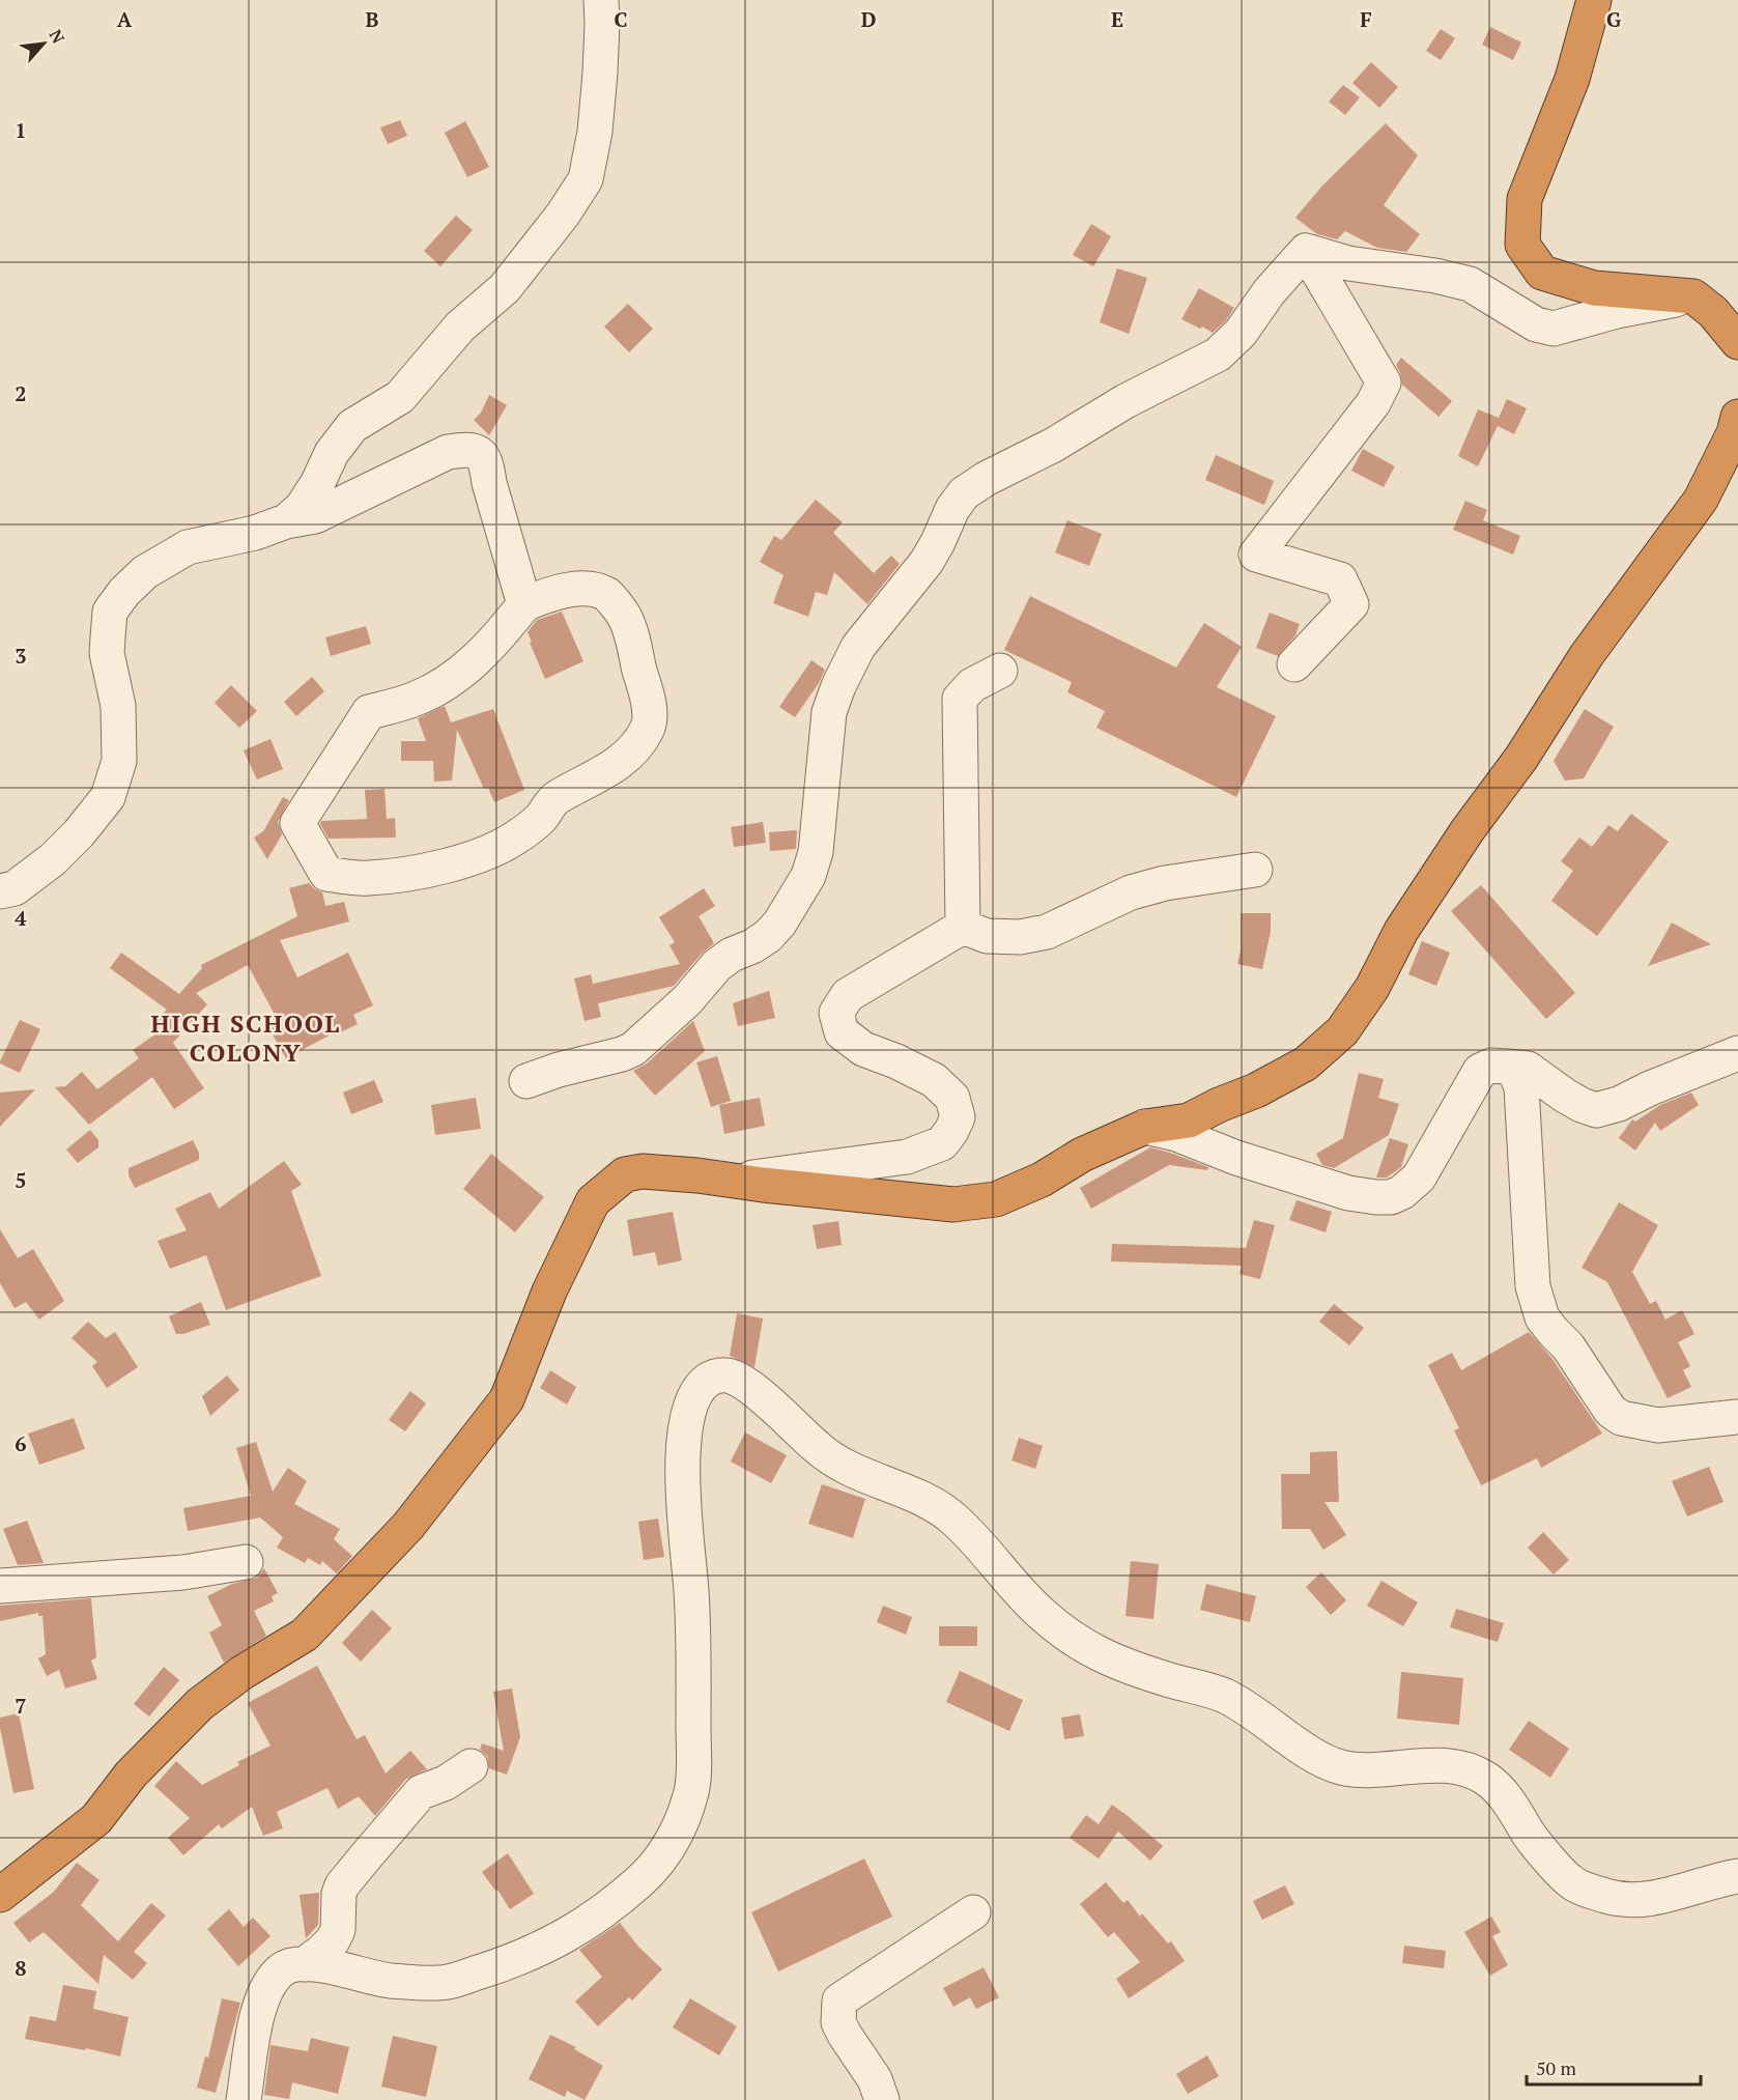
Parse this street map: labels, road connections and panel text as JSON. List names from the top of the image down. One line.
{"districts":["HIGH SCHOOL COLONY"],"scale_bar":"50 m","north":"top right","grid":{"columns":["A","B","C","D","E","F","G"],"rows":["1","2","3","4","5","6","7","8"]}}
